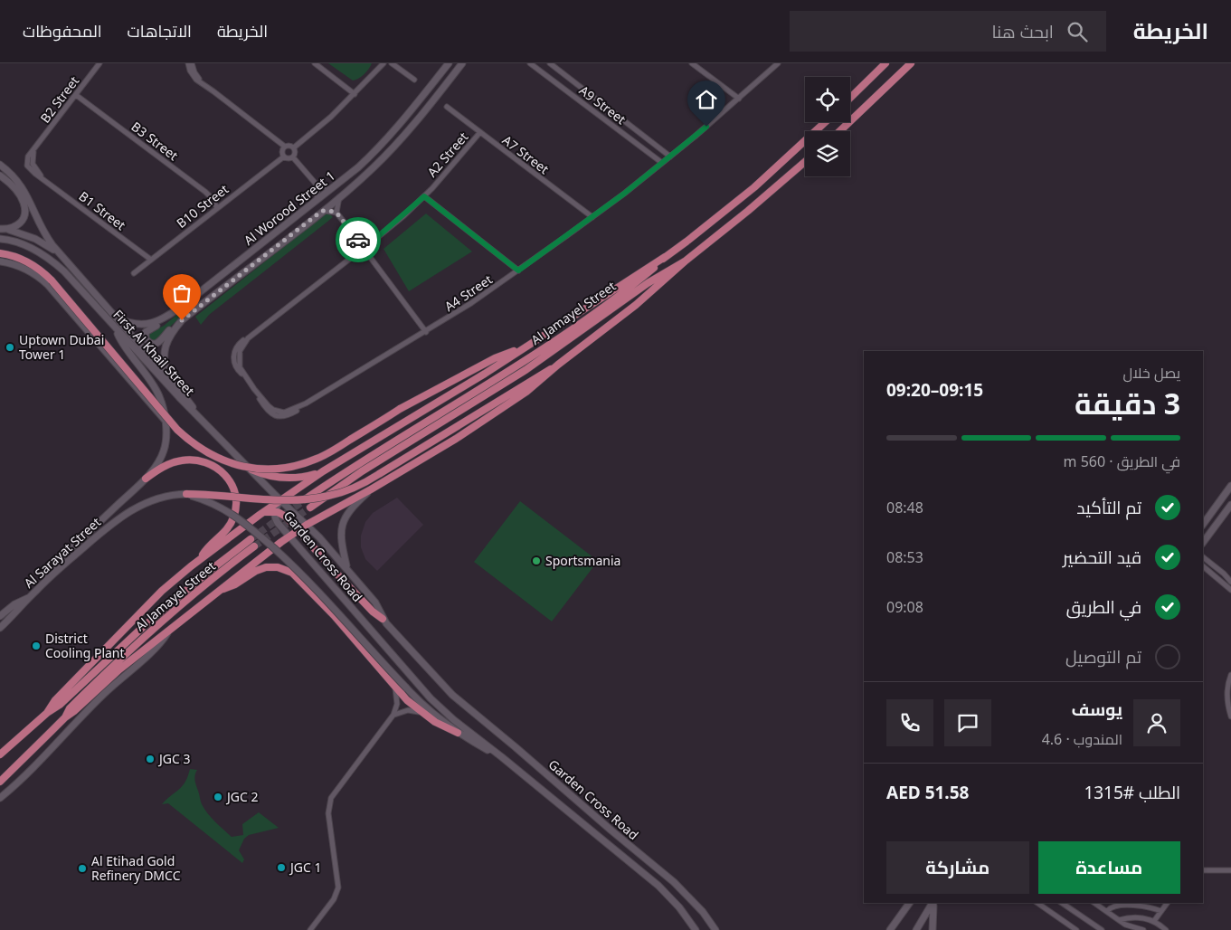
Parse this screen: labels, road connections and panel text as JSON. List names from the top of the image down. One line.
{"streets":{"main road":["Al Worood Street 1","Al Jamayel Street","First Al Khail Street","Al Sarayat Street","Garden Cross Road"],"street":["B2 Street","A9 Street","B3 Street","A2 Street","A7 Street","B10 Street","B1 Street","A4 Street"]},"crossings":[["B2 Street","B3 Street"],["B2 Street","B1 Street"],["A9 Street","A4 Street"],["B3 Street","B10 Street"],["A2 Street","A7 Street"],["A2 Street","A4 Street"],["A7 Street","A4 Street"],["B10 Street","B1 Street"],["First Al Khail Street","Garden Cross Road"]],"places":["Uptown Dubai Tower 1","Sportsmania","District Cooling Plant","JGC 3","JGC 2","JGC 1","Al Etihad Gold Refinery DMCC"],"page":{"header":"الخريطة","search":"ابحث هنا","nav":["الخريطة","الاتجاهات","المحفوظات"],"heading":["3 دقيقة","يصل خلال","09:15–09:20"],"panel":["يوسف","المندوب · 4.6","الطلب #1315","AED 51.58"],"bar":"في الطريق · 560 m","list":[["تم التأكيد","08:48"],["قيد التحضير","08:53"],["في الطريق","09:08"],"تم التوصيل"],"buttons":["مساعدة","مشاركة"]}}
